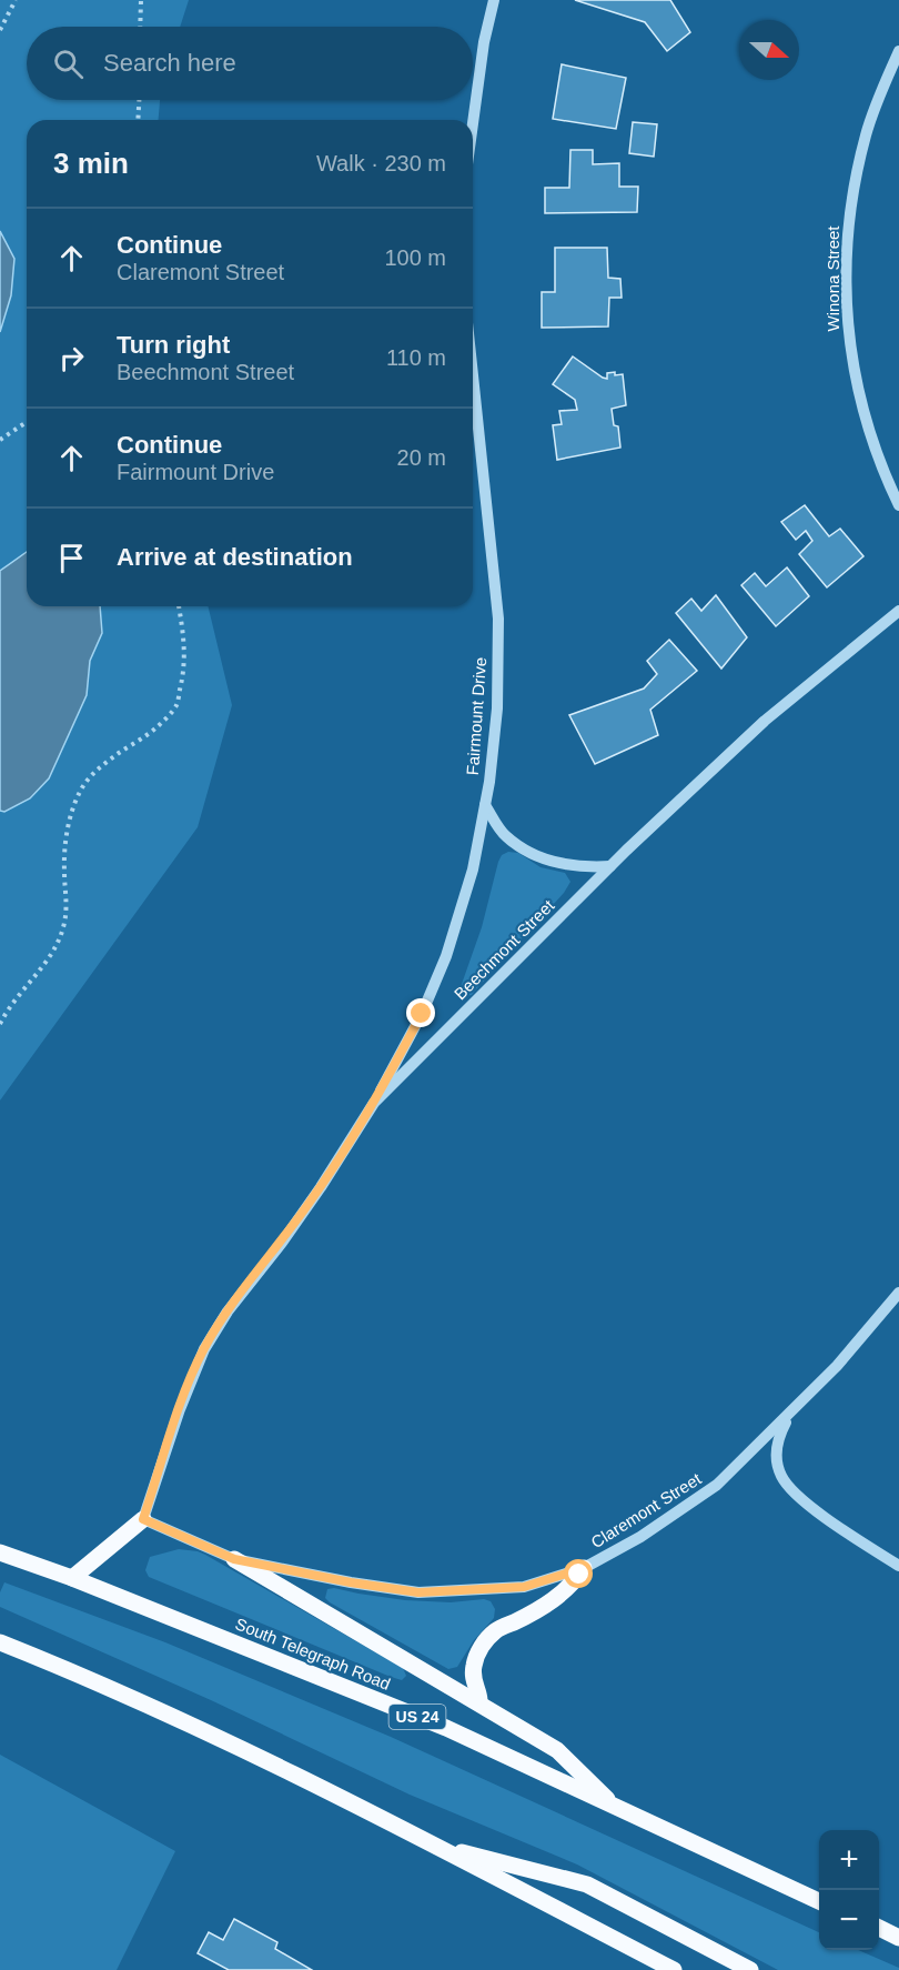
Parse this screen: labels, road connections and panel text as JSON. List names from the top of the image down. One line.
{"streets":{"main road":["South Telegraph Road","US 24"],"street":["Winona Street","Fairmount Drive","Beechmont Street","Claremont Street"]},"crossings":[["Fairmount Drive","Beechmont Street"],["Beechmont Street","Claremont Street"]],"north":"right","page":{"search":"Search here","heading":["3 min","Walk · 230 m"],"list":[["Continue","Claremont Street","100 m"],["Turn right","Beechmont Street","110 m"],["Continue","Fairmount Drive","20 m"],"Arrive at destination"],"map_buttons":["+","−"]}}
